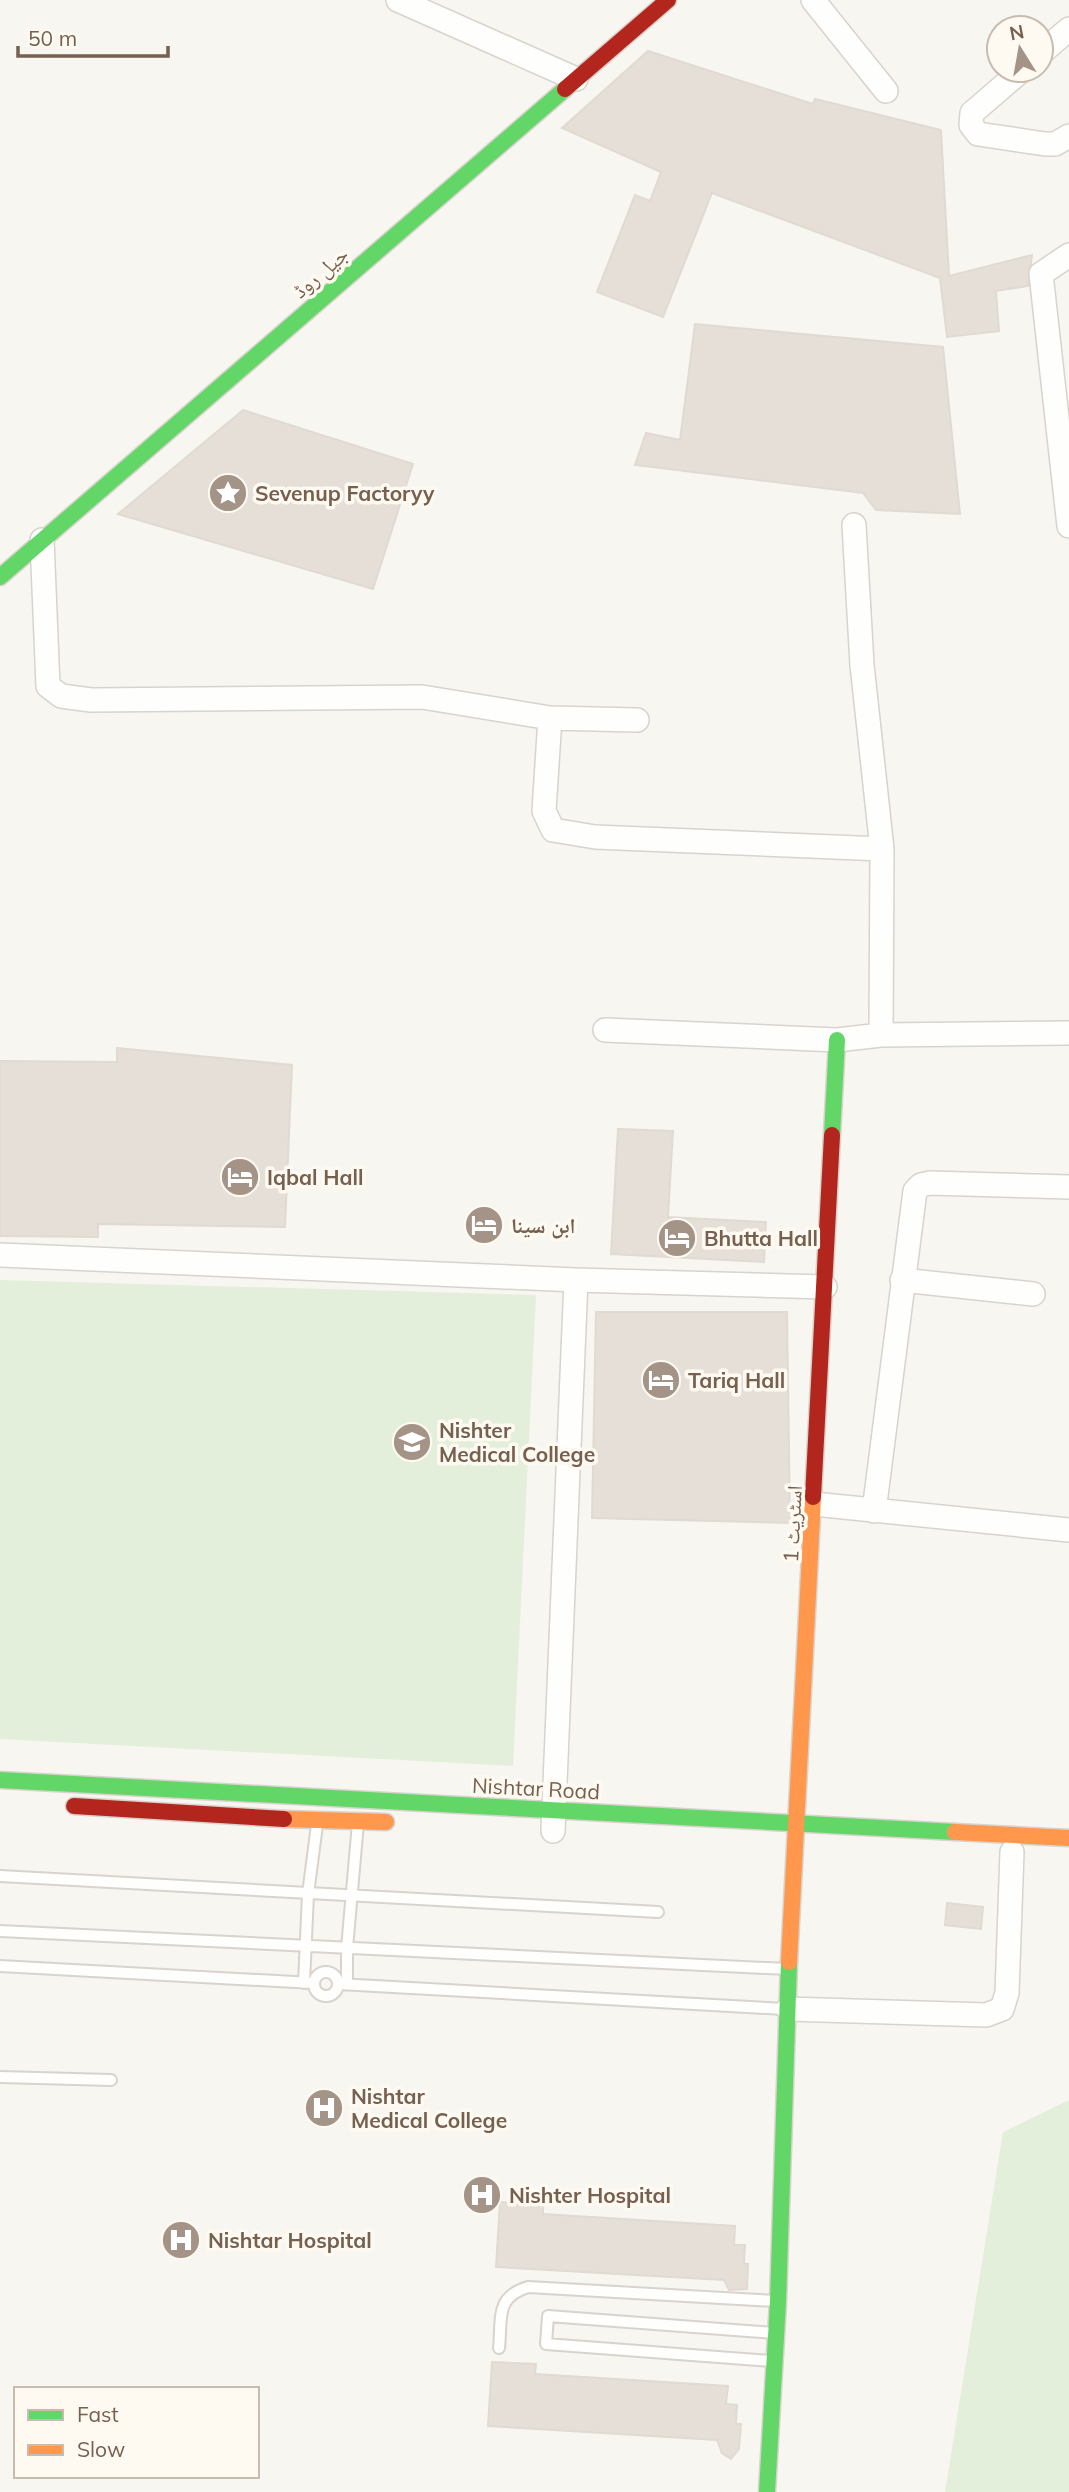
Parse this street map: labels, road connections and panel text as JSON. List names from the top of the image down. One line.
{"streets":{"main road":["جیل روڈ","اسٹریٹ 1","Nishtar Road"]},"crossings":[["اسٹریٹ 1","Nishtar Road"]],"places":{"place":["Sevenup Factoryy"],"hotel":["Iqbal Hall","ابن سینا","Bhutta Hall","Tariq Hall"],"school or university":["Nishter Medical College"],"hospital":["Nishtar Medical College","Nishter Hospital","Nishtar Hospital"]},"legend":["Fast","Slow"],"scale_bar":"50 m","north":"top"}
